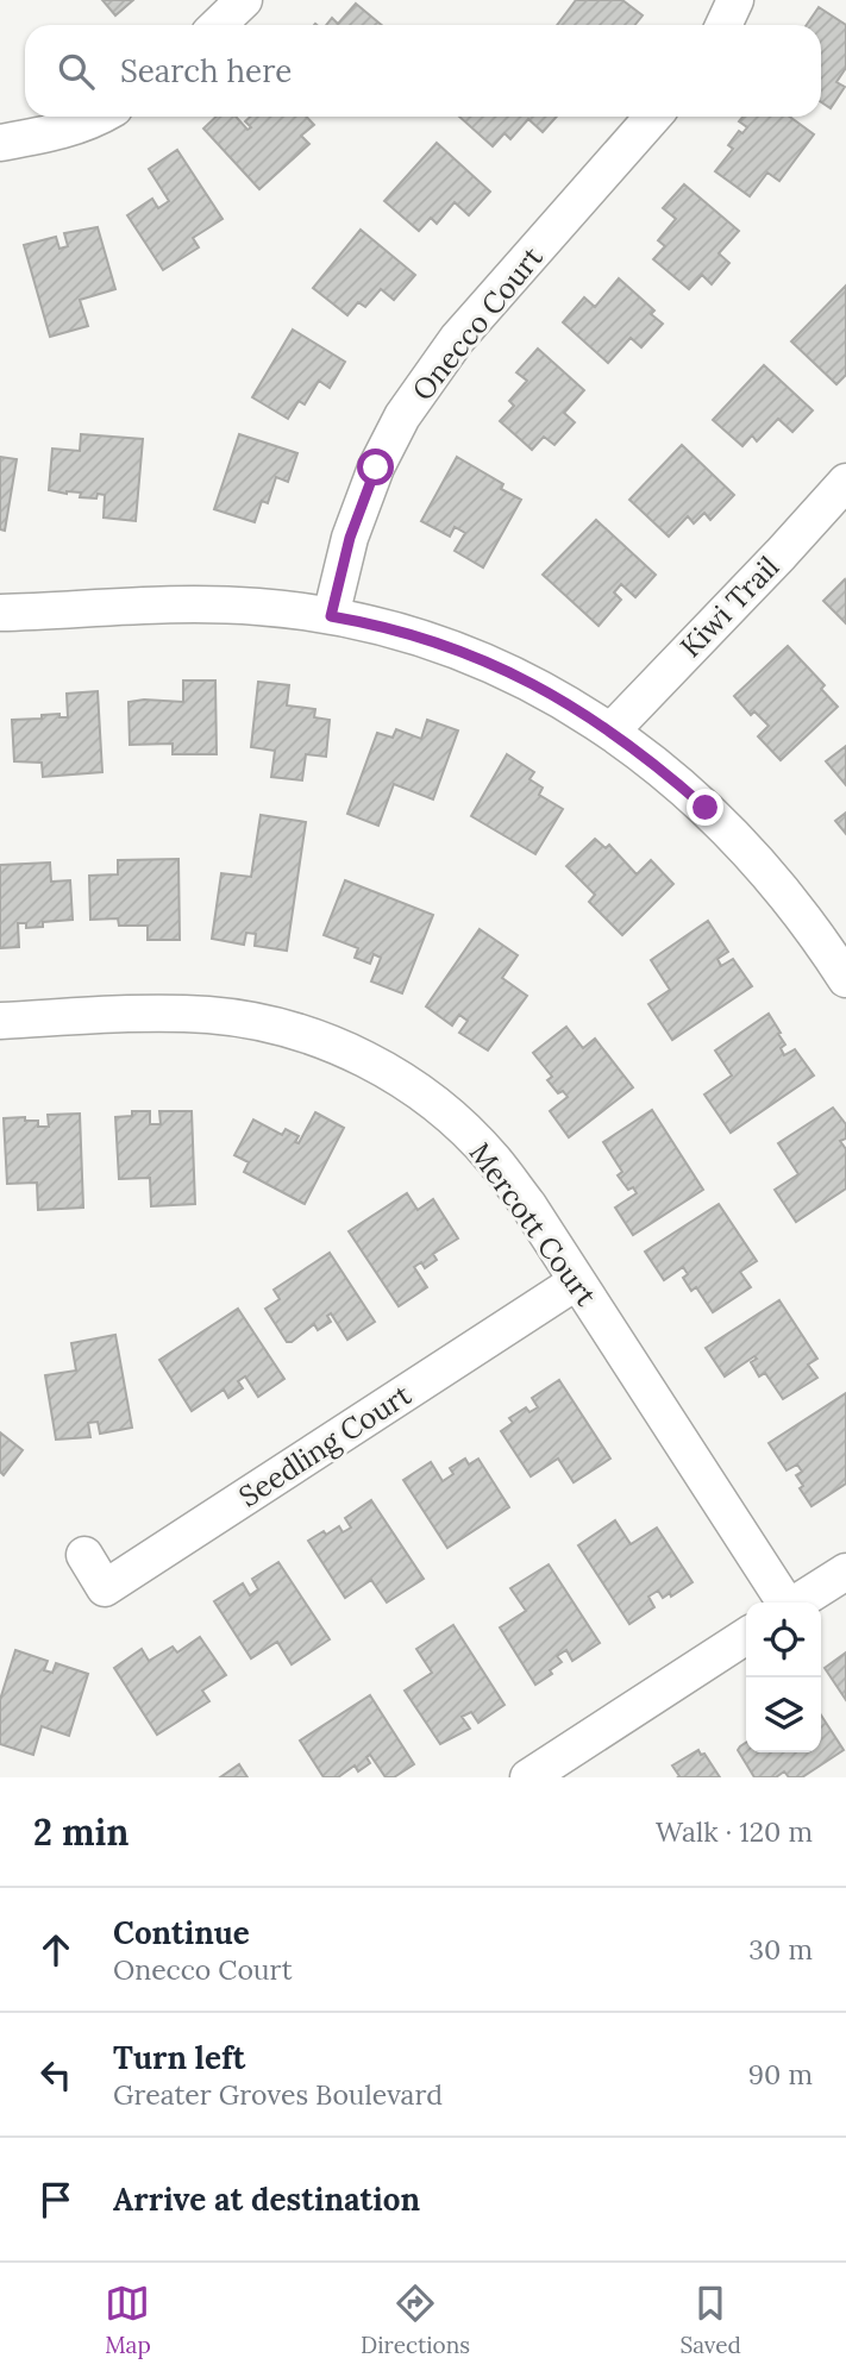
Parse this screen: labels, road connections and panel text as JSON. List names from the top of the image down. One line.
{"streets":{"street":["Onecco Court","Kiwi Trail","Mercott Court","Seedling Court"]},"crossings":[["Mercott Court","Seedling Court"]],"page":{"search":"Search here","heading":["2 min","Walk · 120 m"],"list":[["Continue","Onecco Court","30 m"],["Turn left","Greater Groves Boulevard","90 m"],"Arrive at destination"],"nav":["Map","Directions","Saved"]}}
